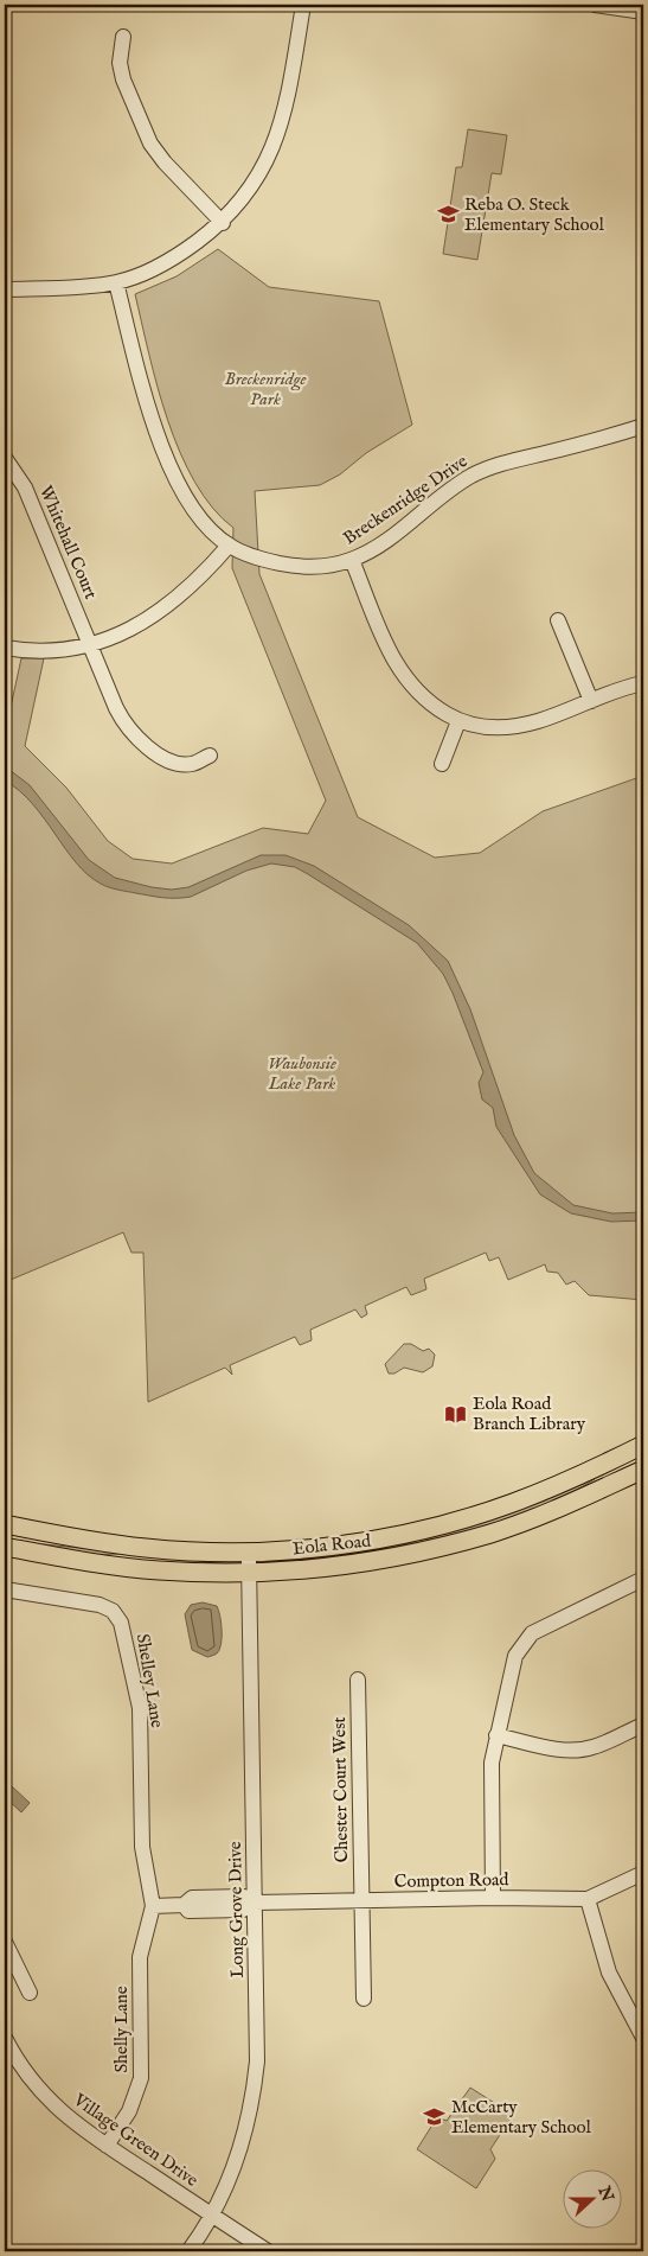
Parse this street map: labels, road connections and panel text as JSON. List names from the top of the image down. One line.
{"streets":{"main road":["Eola Road"],"street":["Breckenridge Drive","Whitehall Court","Shelley Lane","Chester Court West","Compton Road","Long Grove Drive","Shelly Lane","Village Green Drive"]},"crossings":[["Eola Road","Long Grove Drive"],["Shelley Lane","Compton Road"],["Shelley Lane","Shelly Lane"],["Chester Court West","Compton Road"],["Compton Road","Long Grove Drive"],["Compton Road","Shelly Lane"],["Long Grove Drive","Village Green Drive"],["Shelly Lane","Village Green Drive"]],"parks":["Breckenridge Park","Waubonsie Lake Park"],"places":{"school or university":["Reba O. Steck Elementary School","McCarty Elementary School"],"library":["Eola Road Branch Library"]},"north":"right"}
